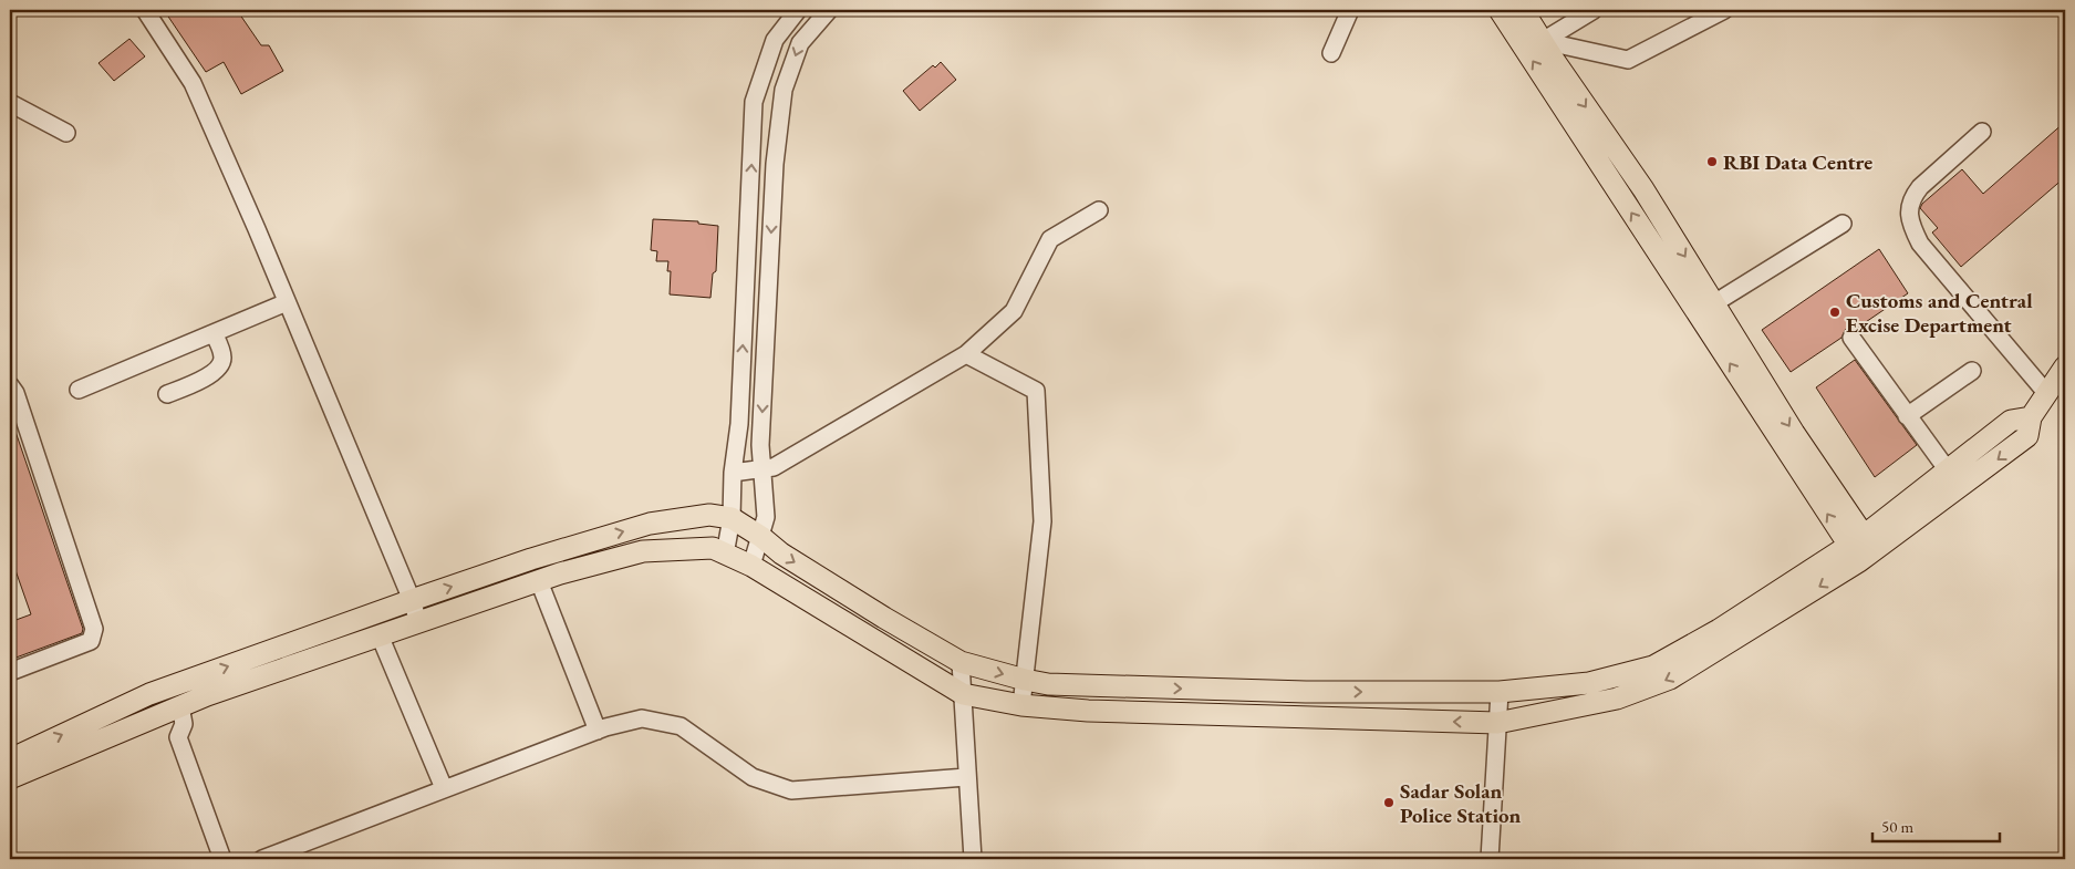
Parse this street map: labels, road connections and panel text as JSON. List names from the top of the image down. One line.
{"places":["RBI Data Centre","Customs and Central Excise Department","Sadar Solan Police Station"],"scale_bar":"50 m"}
